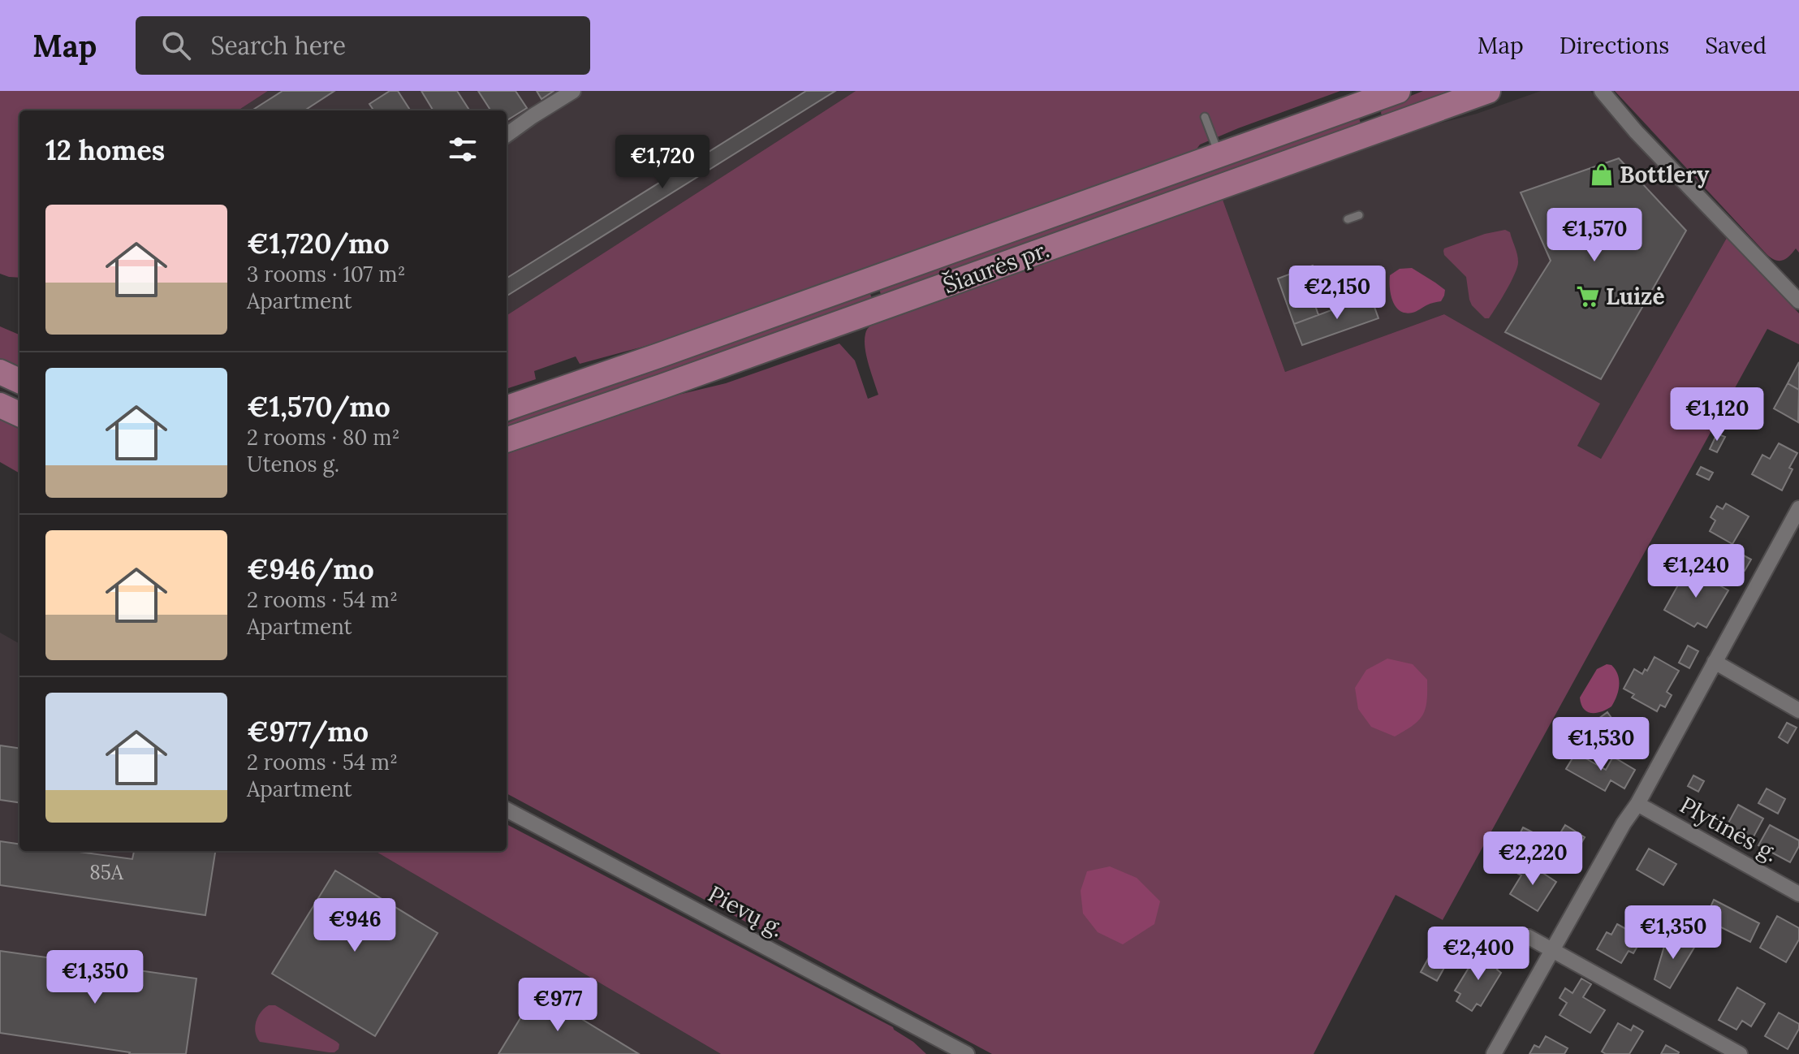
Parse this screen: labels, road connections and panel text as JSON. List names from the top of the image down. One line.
{"streets":{"main road":["Šiaurės pr."],"street":["Plytinės g.","Pievų g."]},"places":{"shop":["Bottlery"],"supermarket":["Luizė"]},"house_numbers":["85A"],"page":{"header":"Map","search":"Search here","nav":["Map","Directions","Saved"],"heading":"12 homes","price":["€1,720","€1,570","€2,150","€1,120","€1,240","€1,530","€2,220","€946","€1,350","€2,400","€1,350","€977"],"list":[{"name":"€1,720/mo","note":"3 rooms · 107 m² · Apartment"},{"name":"€1,570/mo","note":"2 rooms · 80 m² · Utenos g."},{"name":"€946/mo","note":"2 rooms · 54 m² · Apartment"},{"name":"€977/mo","note":"2 rooms · 54 m² · Apartment"}]}}
